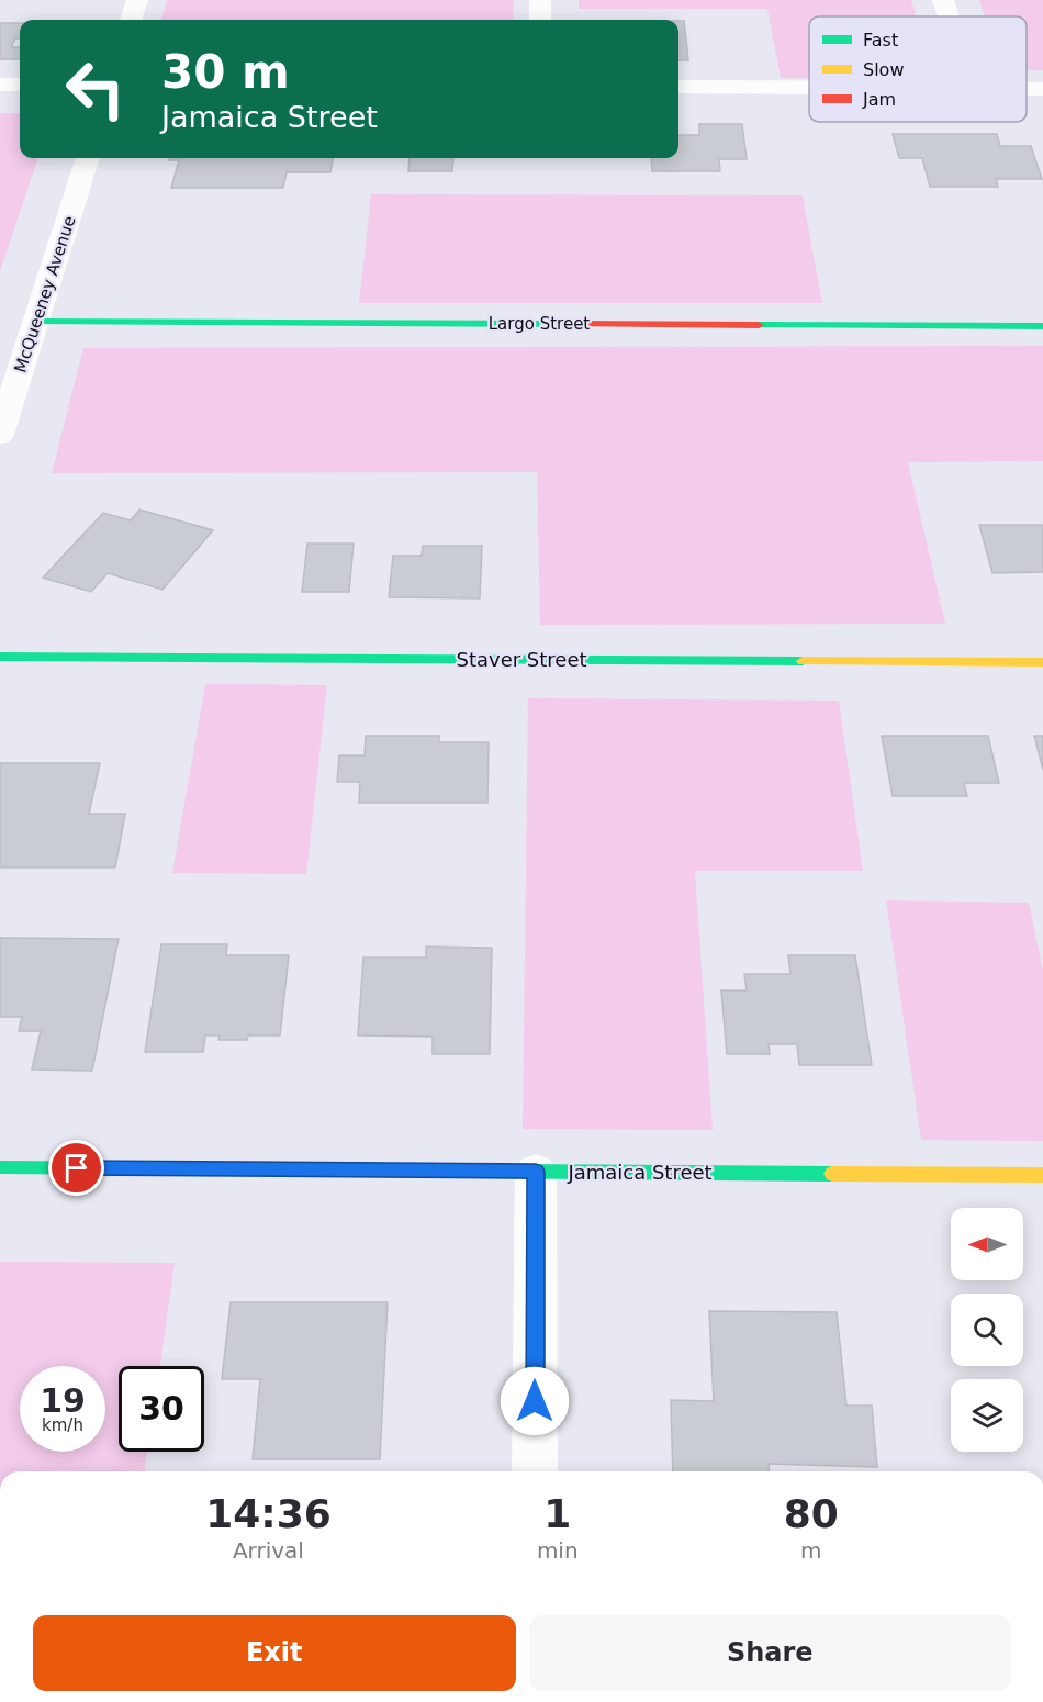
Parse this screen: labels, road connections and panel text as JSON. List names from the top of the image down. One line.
{"streets":{"street":["McQueeney Avenue","Largo Street","Staver Street","Jamaica Street"]},"crossings":[["McQueeney Avenue","Largo Street"]],"legend":["Fast","Slow","Jam"],"north":"left","page":{"turn":["30 m","Jamaica Street"],"speed":"19 km/h","limit":"30","eta":["14:36","Arrival","1","min","80","m"],"buttons":["Exit","Share"]}}
